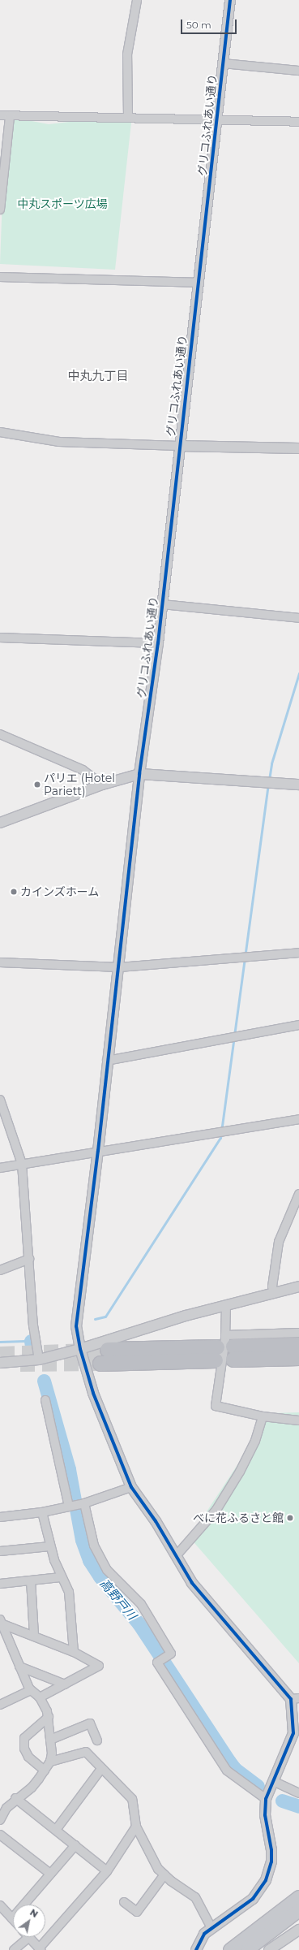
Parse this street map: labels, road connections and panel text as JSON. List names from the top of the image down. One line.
{"streets":{"street":["グリコふれあい通り"]},"districts":["中丸九丁目"],"water":["高野戸川"],"parks":["中丸スポーツ広場"],"places":["パリエ (Hotel Pariett)","カインズホーム","べに花ふるさと館"],"scale_bar":"50 m","north":"top right"}
